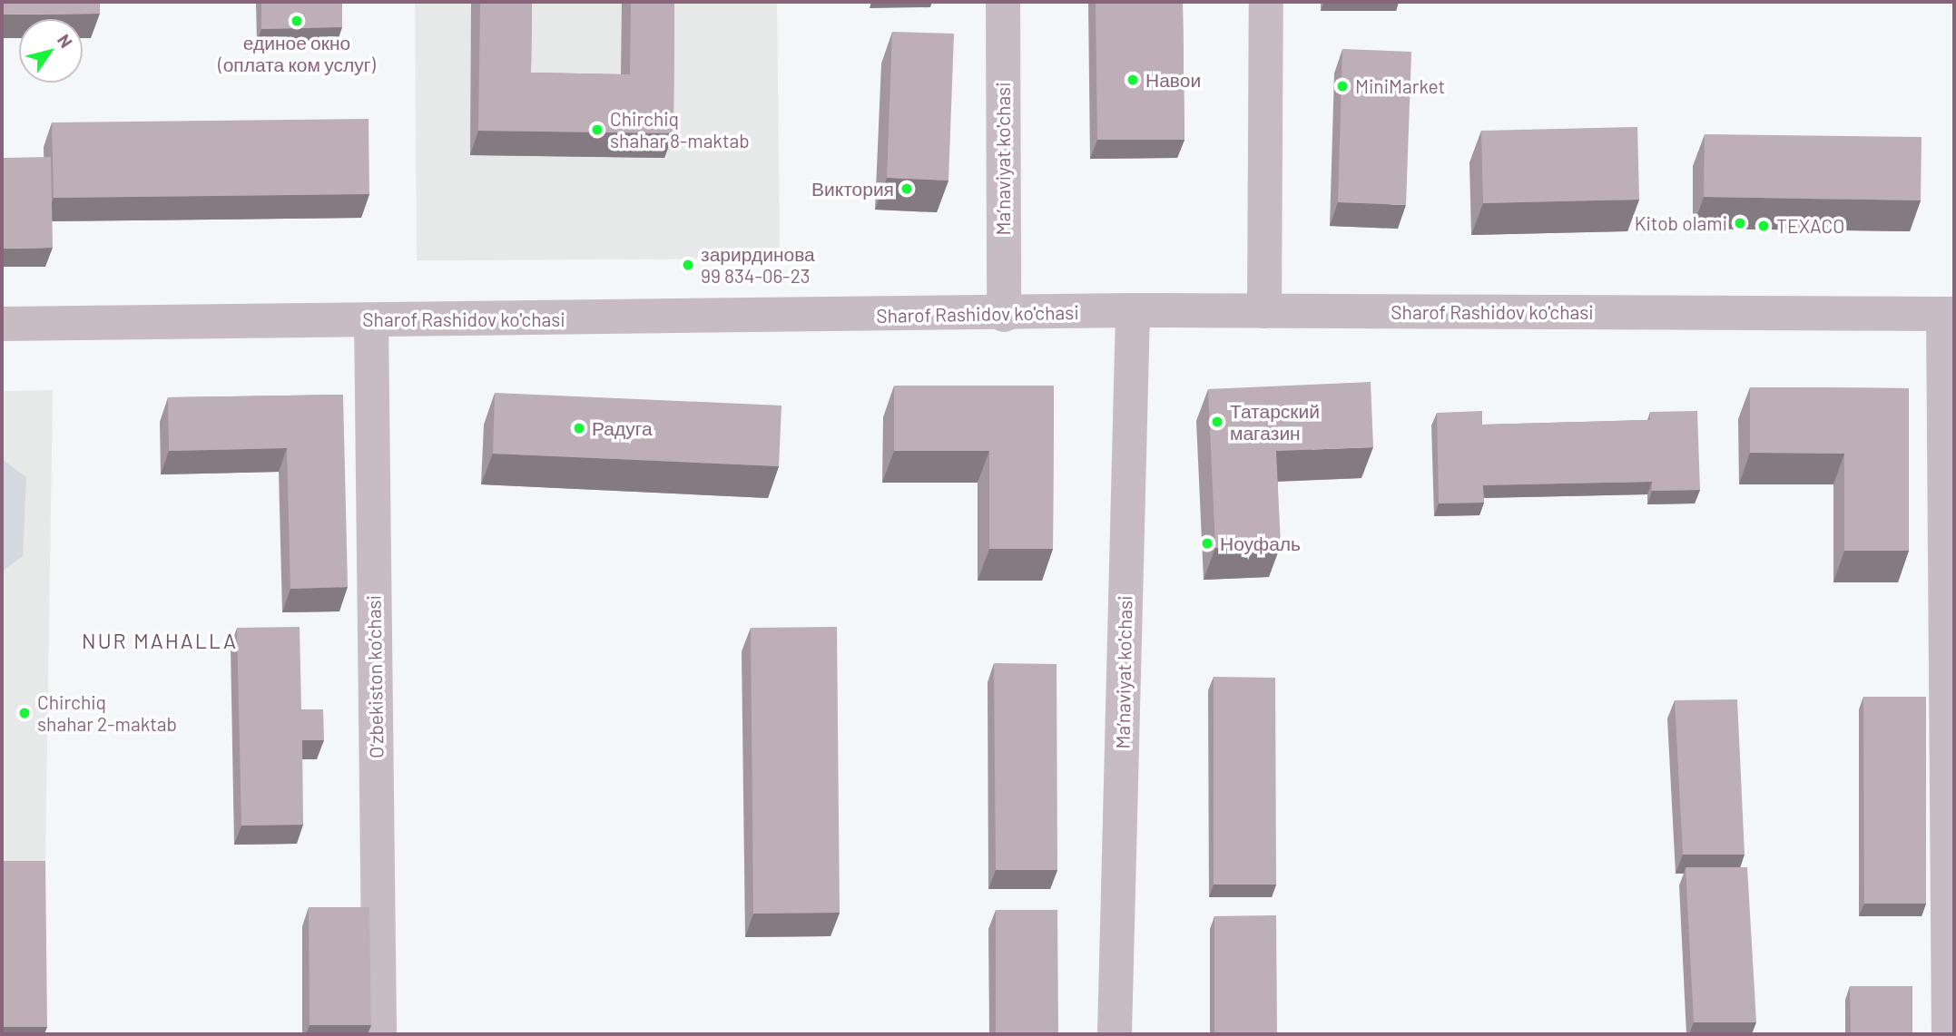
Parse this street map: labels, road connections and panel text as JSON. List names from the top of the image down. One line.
{"streets":{"street":["Ma’naviyat ko'chasi","Sharof Rashidov ko'chasi","O‘zbekiston ko‘chasi"]},"crossings":[["Ma’naviyat ko'chasi","Sharof Rashidov ko'chasi"],["Sharof Rashidov ko'chasi","O‘zbekiston ko‘chasi"]],"districts":["NUR MAHALLA"],"places":["единое окно (оплата ком услуг)","Навои","MiniMarket","Chirchiq shahar 8-maktab","Виктория","Kitob olami","TEXACO","зарирдинова 99 834-06-23","Татарский магазин","Радуга","Ноуфаль","Chirchiq shahar 2-maktab"],"north":"top right"}
